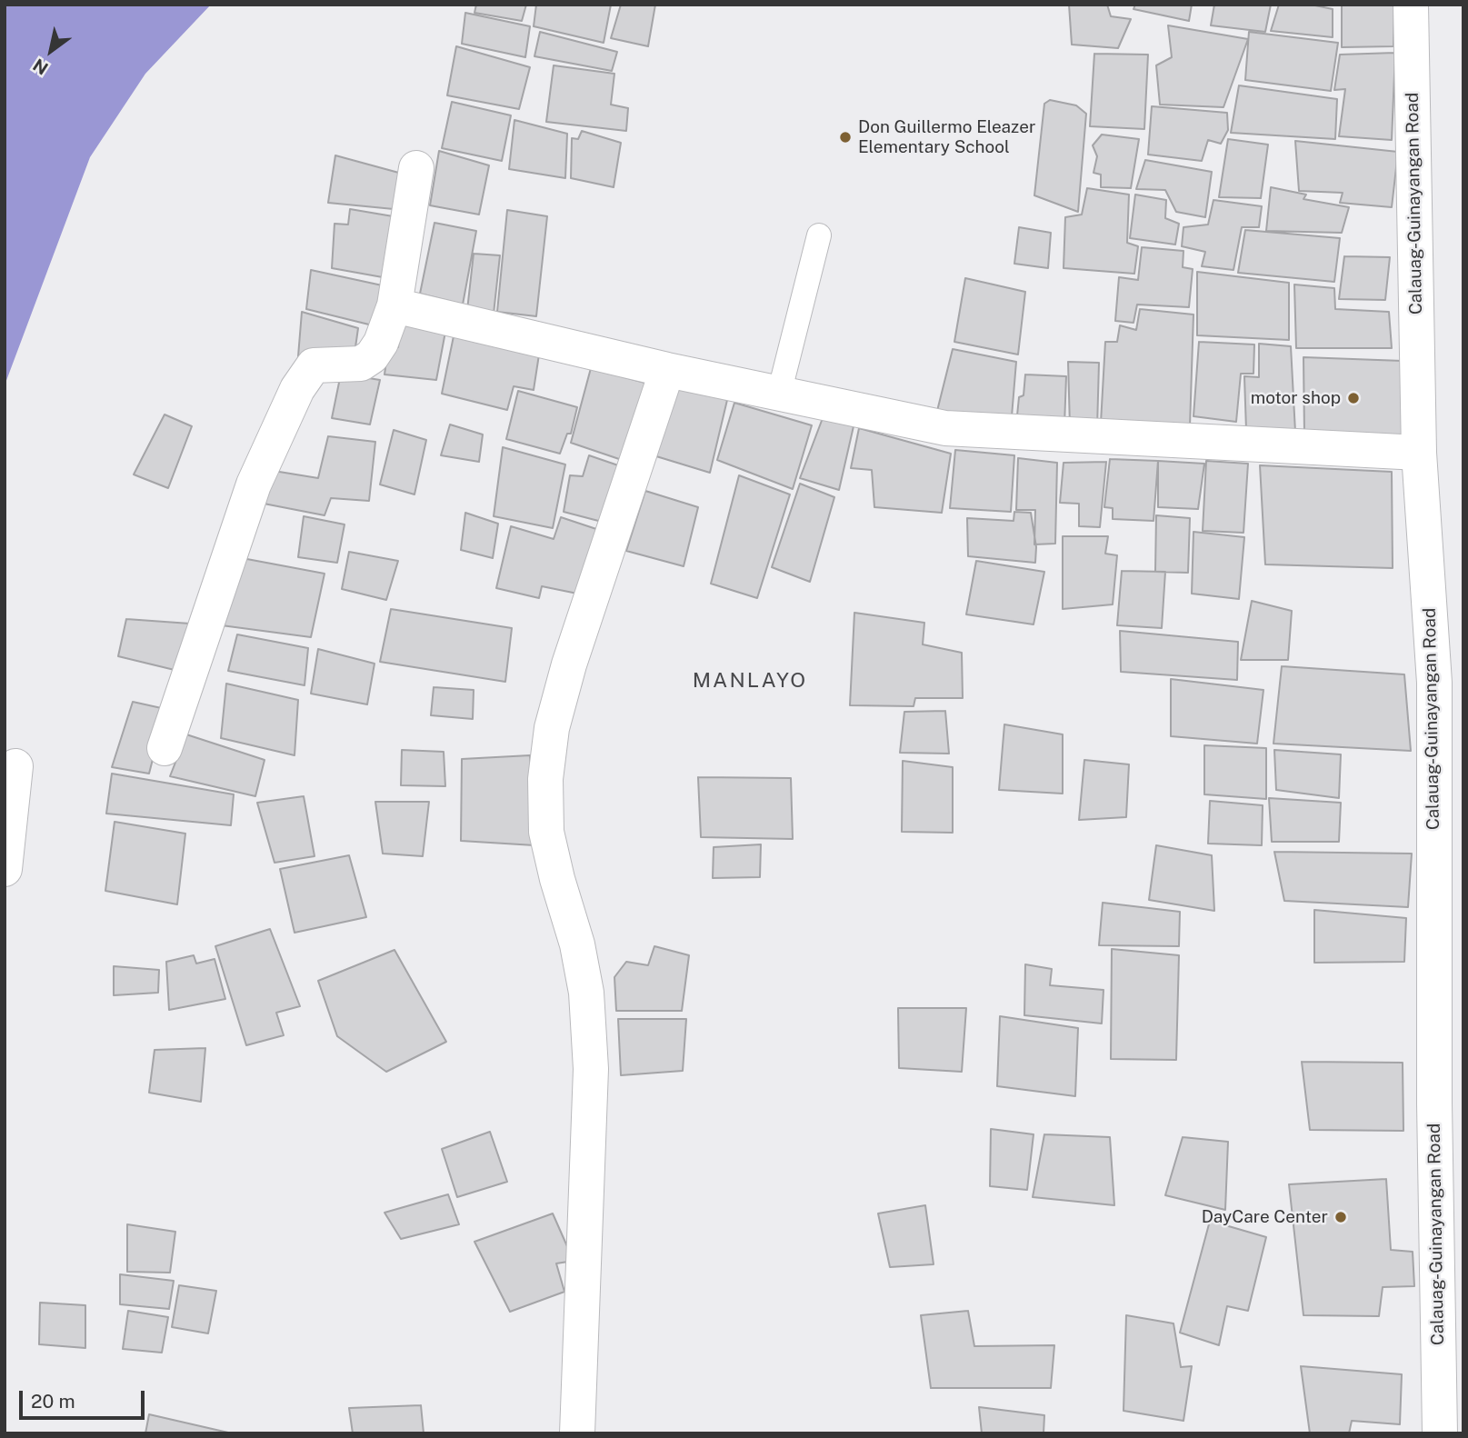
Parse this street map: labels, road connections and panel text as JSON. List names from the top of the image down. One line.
{"streets":{"street":["Calauag-Guinayangan Road"]},"districts":["MANLAYO"],"places":["Don Guillermo Eleazer Elementary School","motor shop","DayCare Center"],"scale_bar":"20 m","north":"bottom left"}
